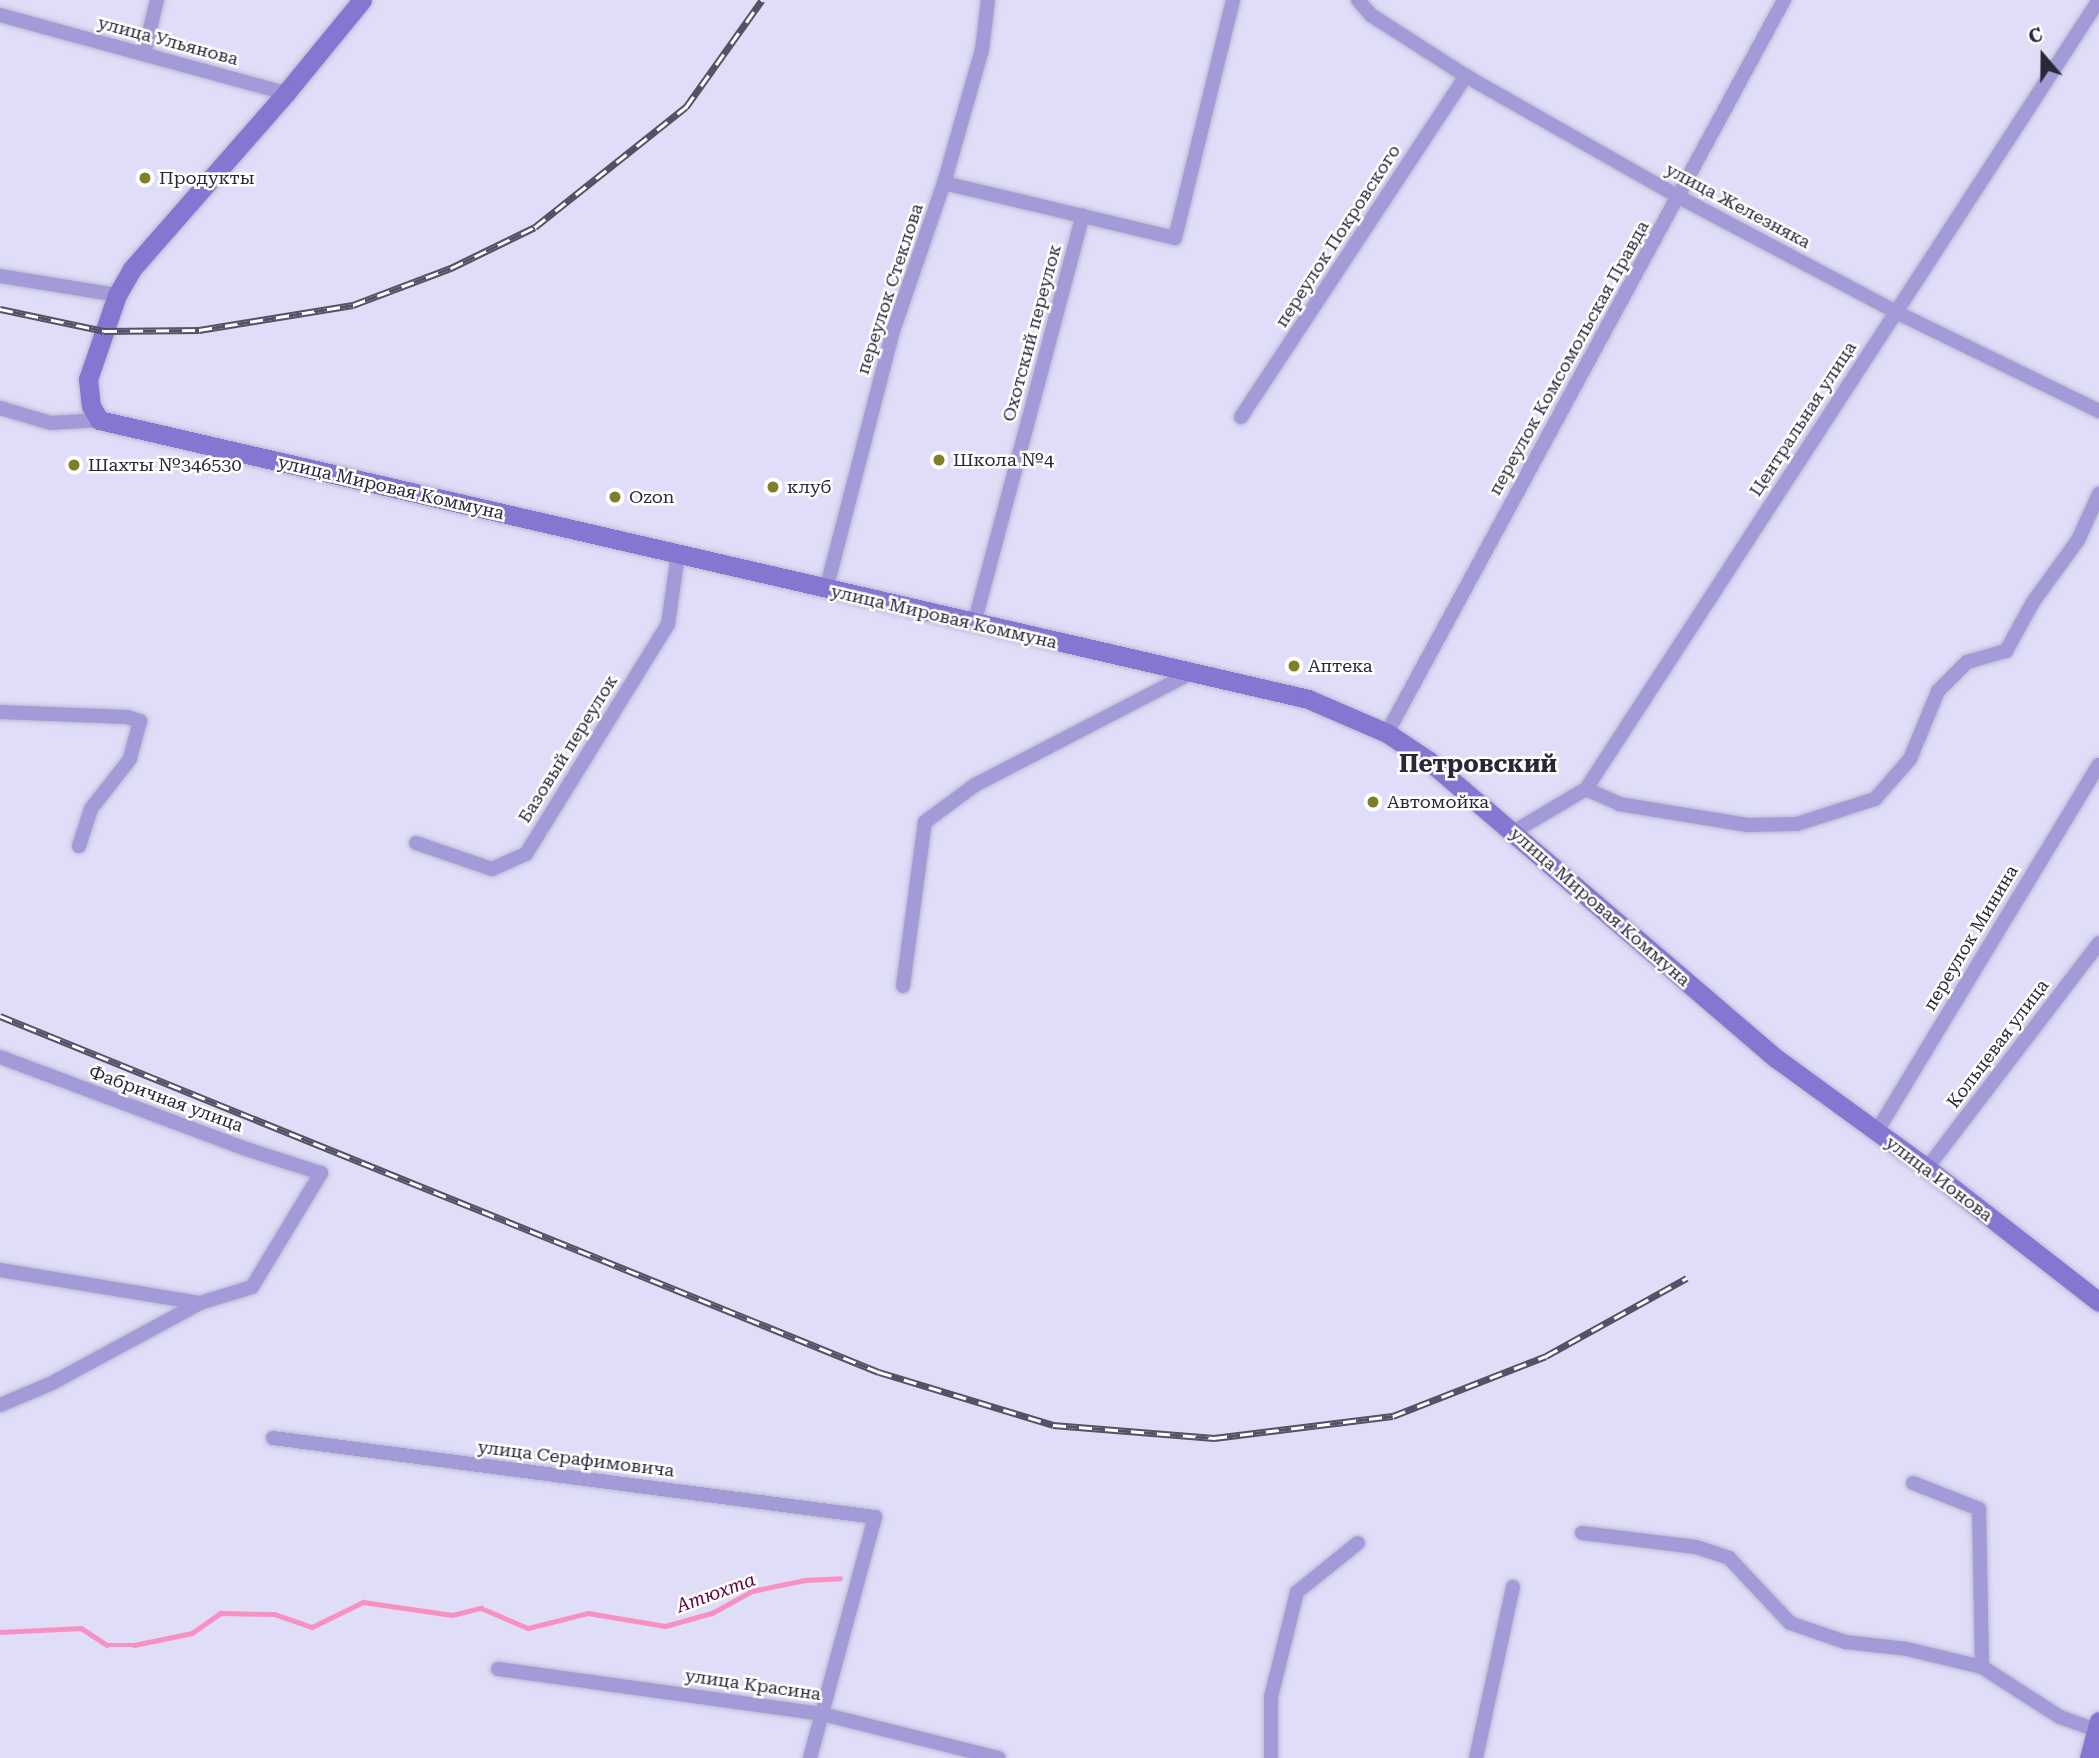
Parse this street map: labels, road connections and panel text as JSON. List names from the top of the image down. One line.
{"streets":{"main road":["улица Мировая Коммуна","улица Ионова"],"street":["улица Ульянова","улица Железняка","переулок Покровского","переулок Стеклова","Охотский переулок","переулок Комсомольская Правда","Центральная улица","Базовый переулок","переулок Минина","Кольцевая улица","Фабричная улица","улица Серафимовича","улица Красина"]},"crossings":[["улица Железняка","переулок Покровского"],["улица Железняка","переулок Комсомольская Правда"],["улица Железняка","Центральная улица"],["переулок Стеклова","улица Мировая Коммуна"],["Охотский переулок","улица Мировая Коммуна"],["переулок Комсомольская Правда","улица Мировая Коммуна"],["Центральная улица","улица Мировая Коммуна"],["улица Мировая Коммуна","Базовый переулок"],["улица Мировая Коммуна","улица Ионова"],["переулок Минина","улица Ионова"],["Кольцевая улица","улица Ионова"],["улица Серафимовича","улица Красина"]],"districts":["Петровский"],"water":["Атюхта"],"places":["Продукты","Школа №4","Шахты №346530","клуб","Ozon","Аптека","Автомойка"],"north":"top"}
